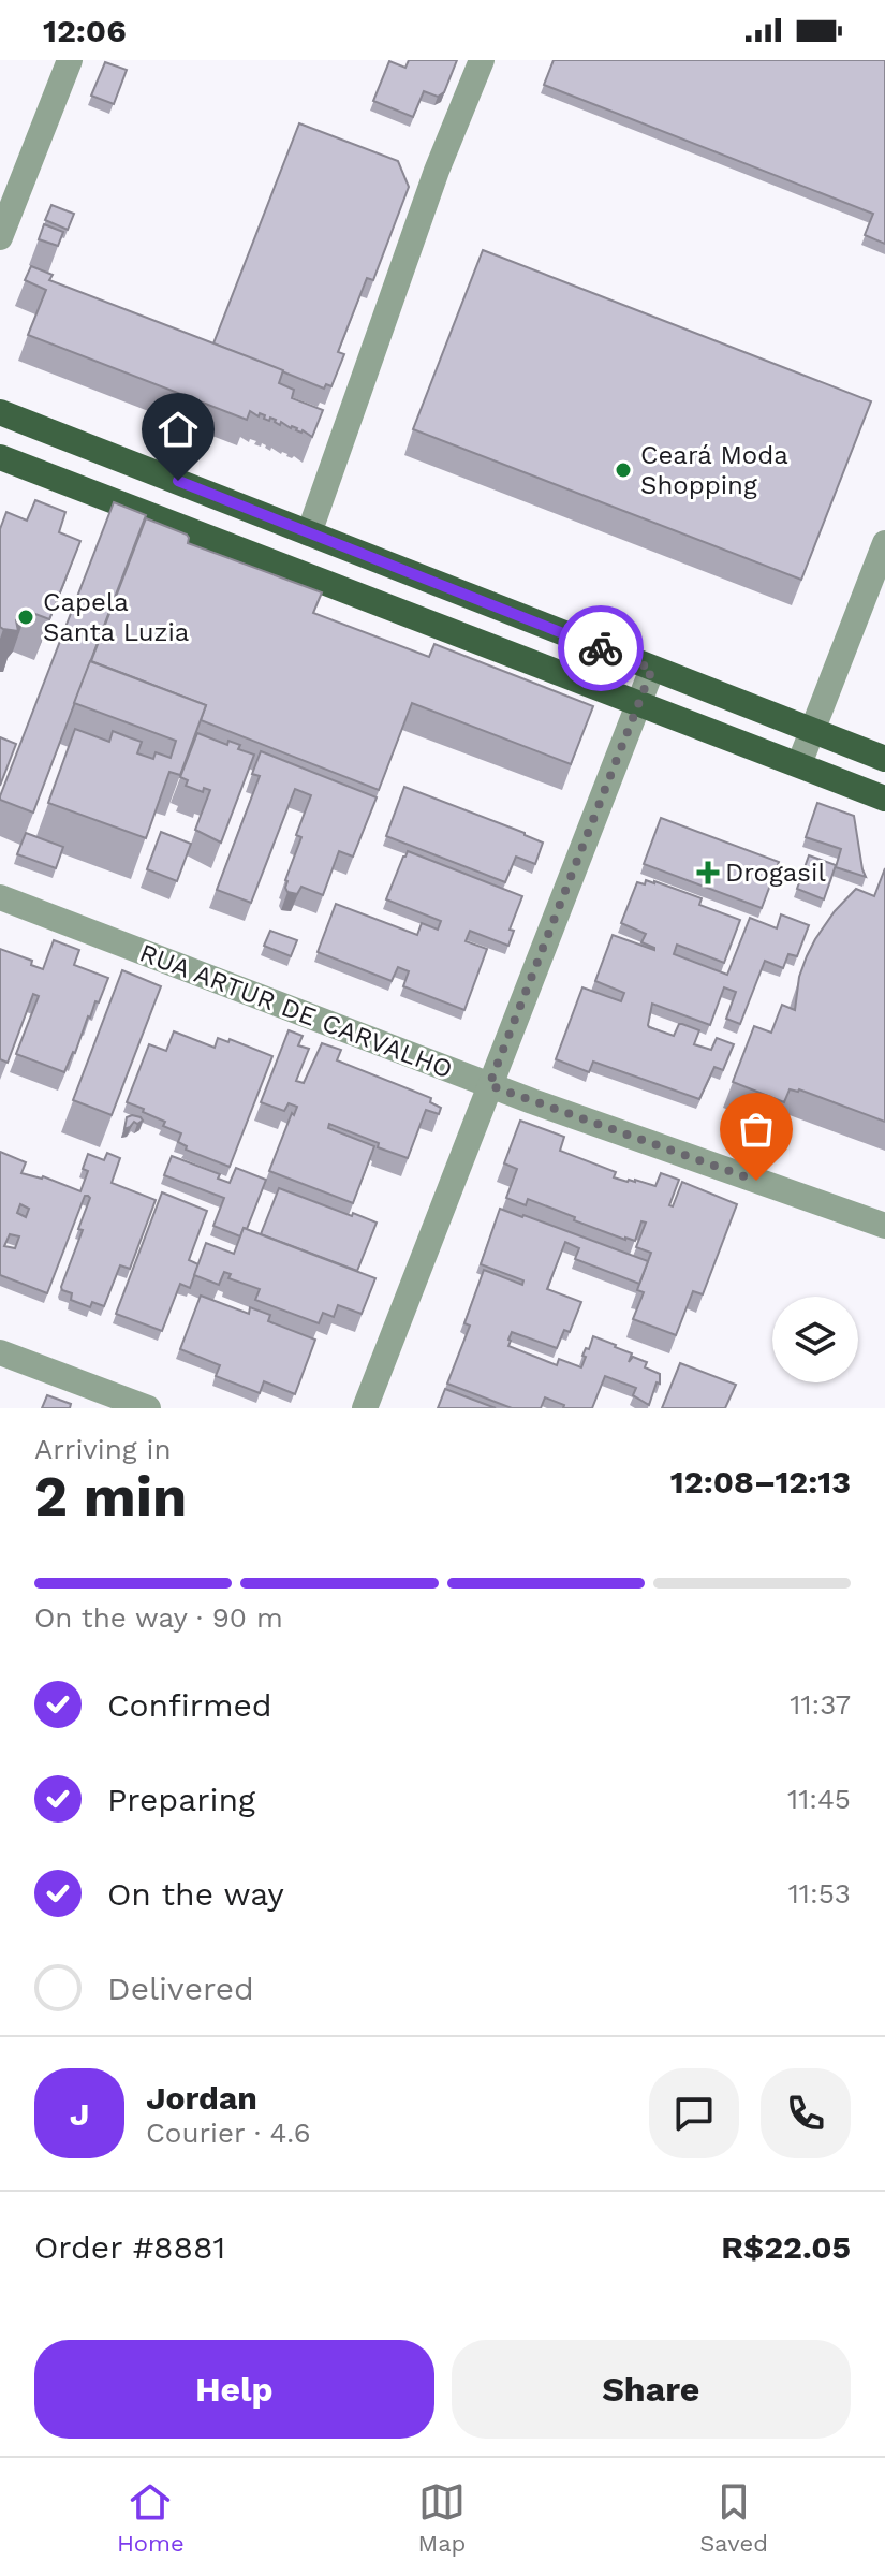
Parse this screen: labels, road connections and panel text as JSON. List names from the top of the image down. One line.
{"streets":{"street":["RUA ARTUR DE CARVALHO"]},"places":{"other":["Ceará Moda Shopping","Capela Santa Luzia"],"health":["Drogasil"]},"page":{"status":"12:06","heading":["2 min","Arriving in","12:08–12:13"],"panel":["Jordan","Courier · 4.6","Order #8881","R$22.05"],"bar":"On the way · 90 m","list":[["Confirmed","11:37"],["Preparing","11:45"],["On the way","11:53"],"Delivered"],"round":"J","buttons":["Help","Share"],"tabs":["Home","Map","Saved"]}}
